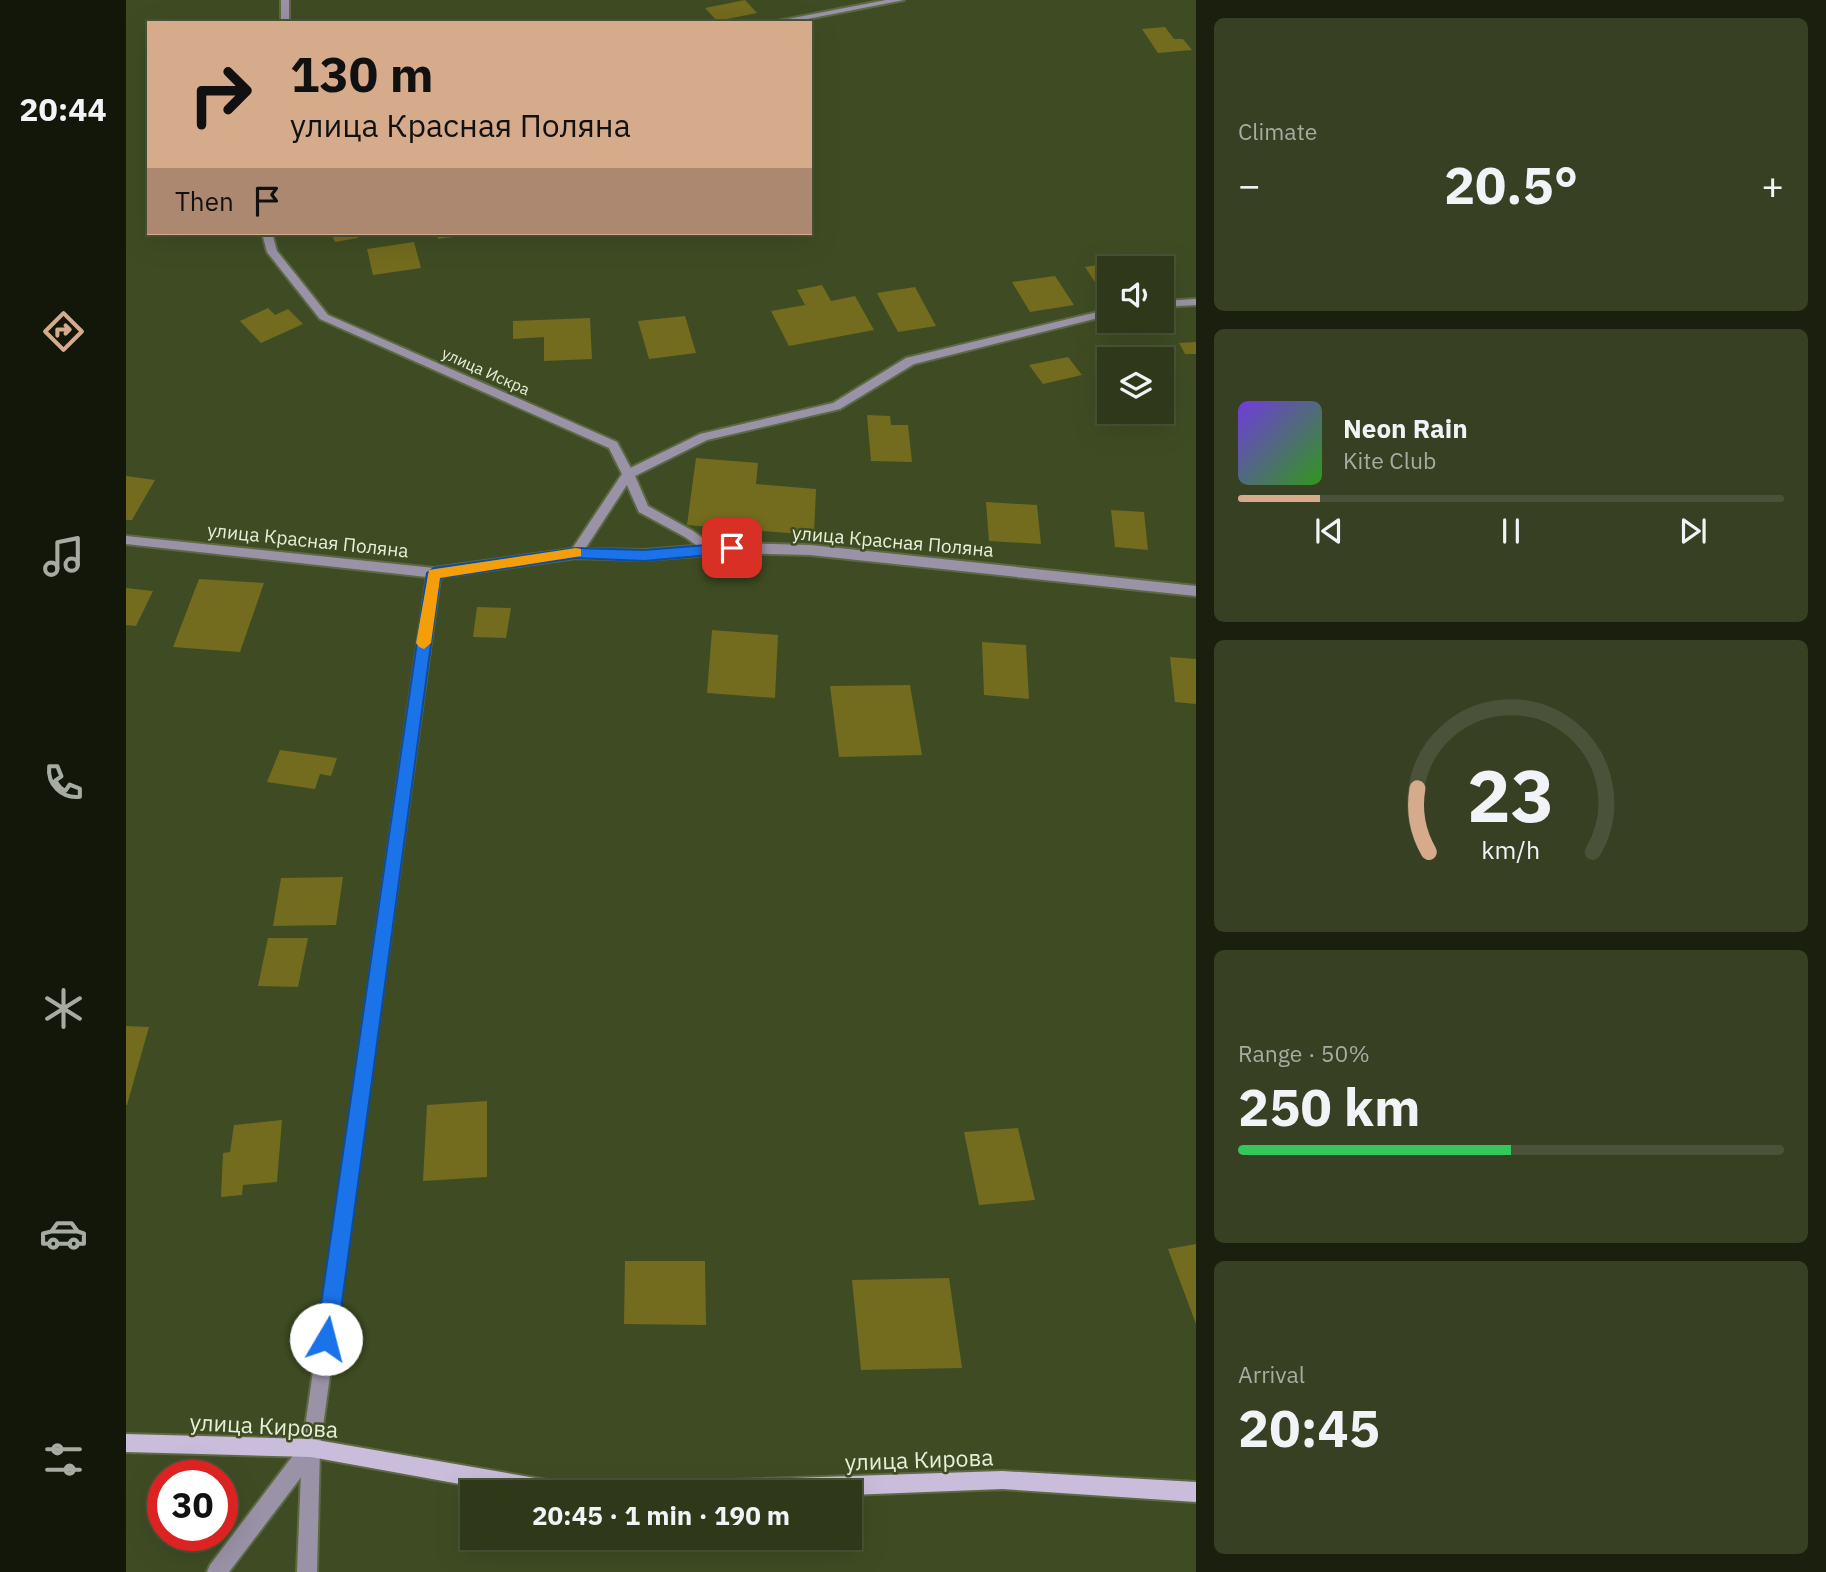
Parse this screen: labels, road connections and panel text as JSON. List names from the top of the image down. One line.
{"streets":{"street":["улица Искра","улица Красная Поляна","улица Кирова"]},"crossings":[["улица Искра","улица Красная Поляна"]],"page":{"tabs":"20:44","tile":["Climate",["Range · 50%","250 km"],["Arrival","20:45"]],"turn":["130 m","улица Красная Поляна"],"heat":["−","20.5°","+"],"then":"Then","song":["Neon Rain","Kite Club"],"limit":"30","trip":"20:45 · 1 min · 190 m","gauge":["23","km/h"]}}
